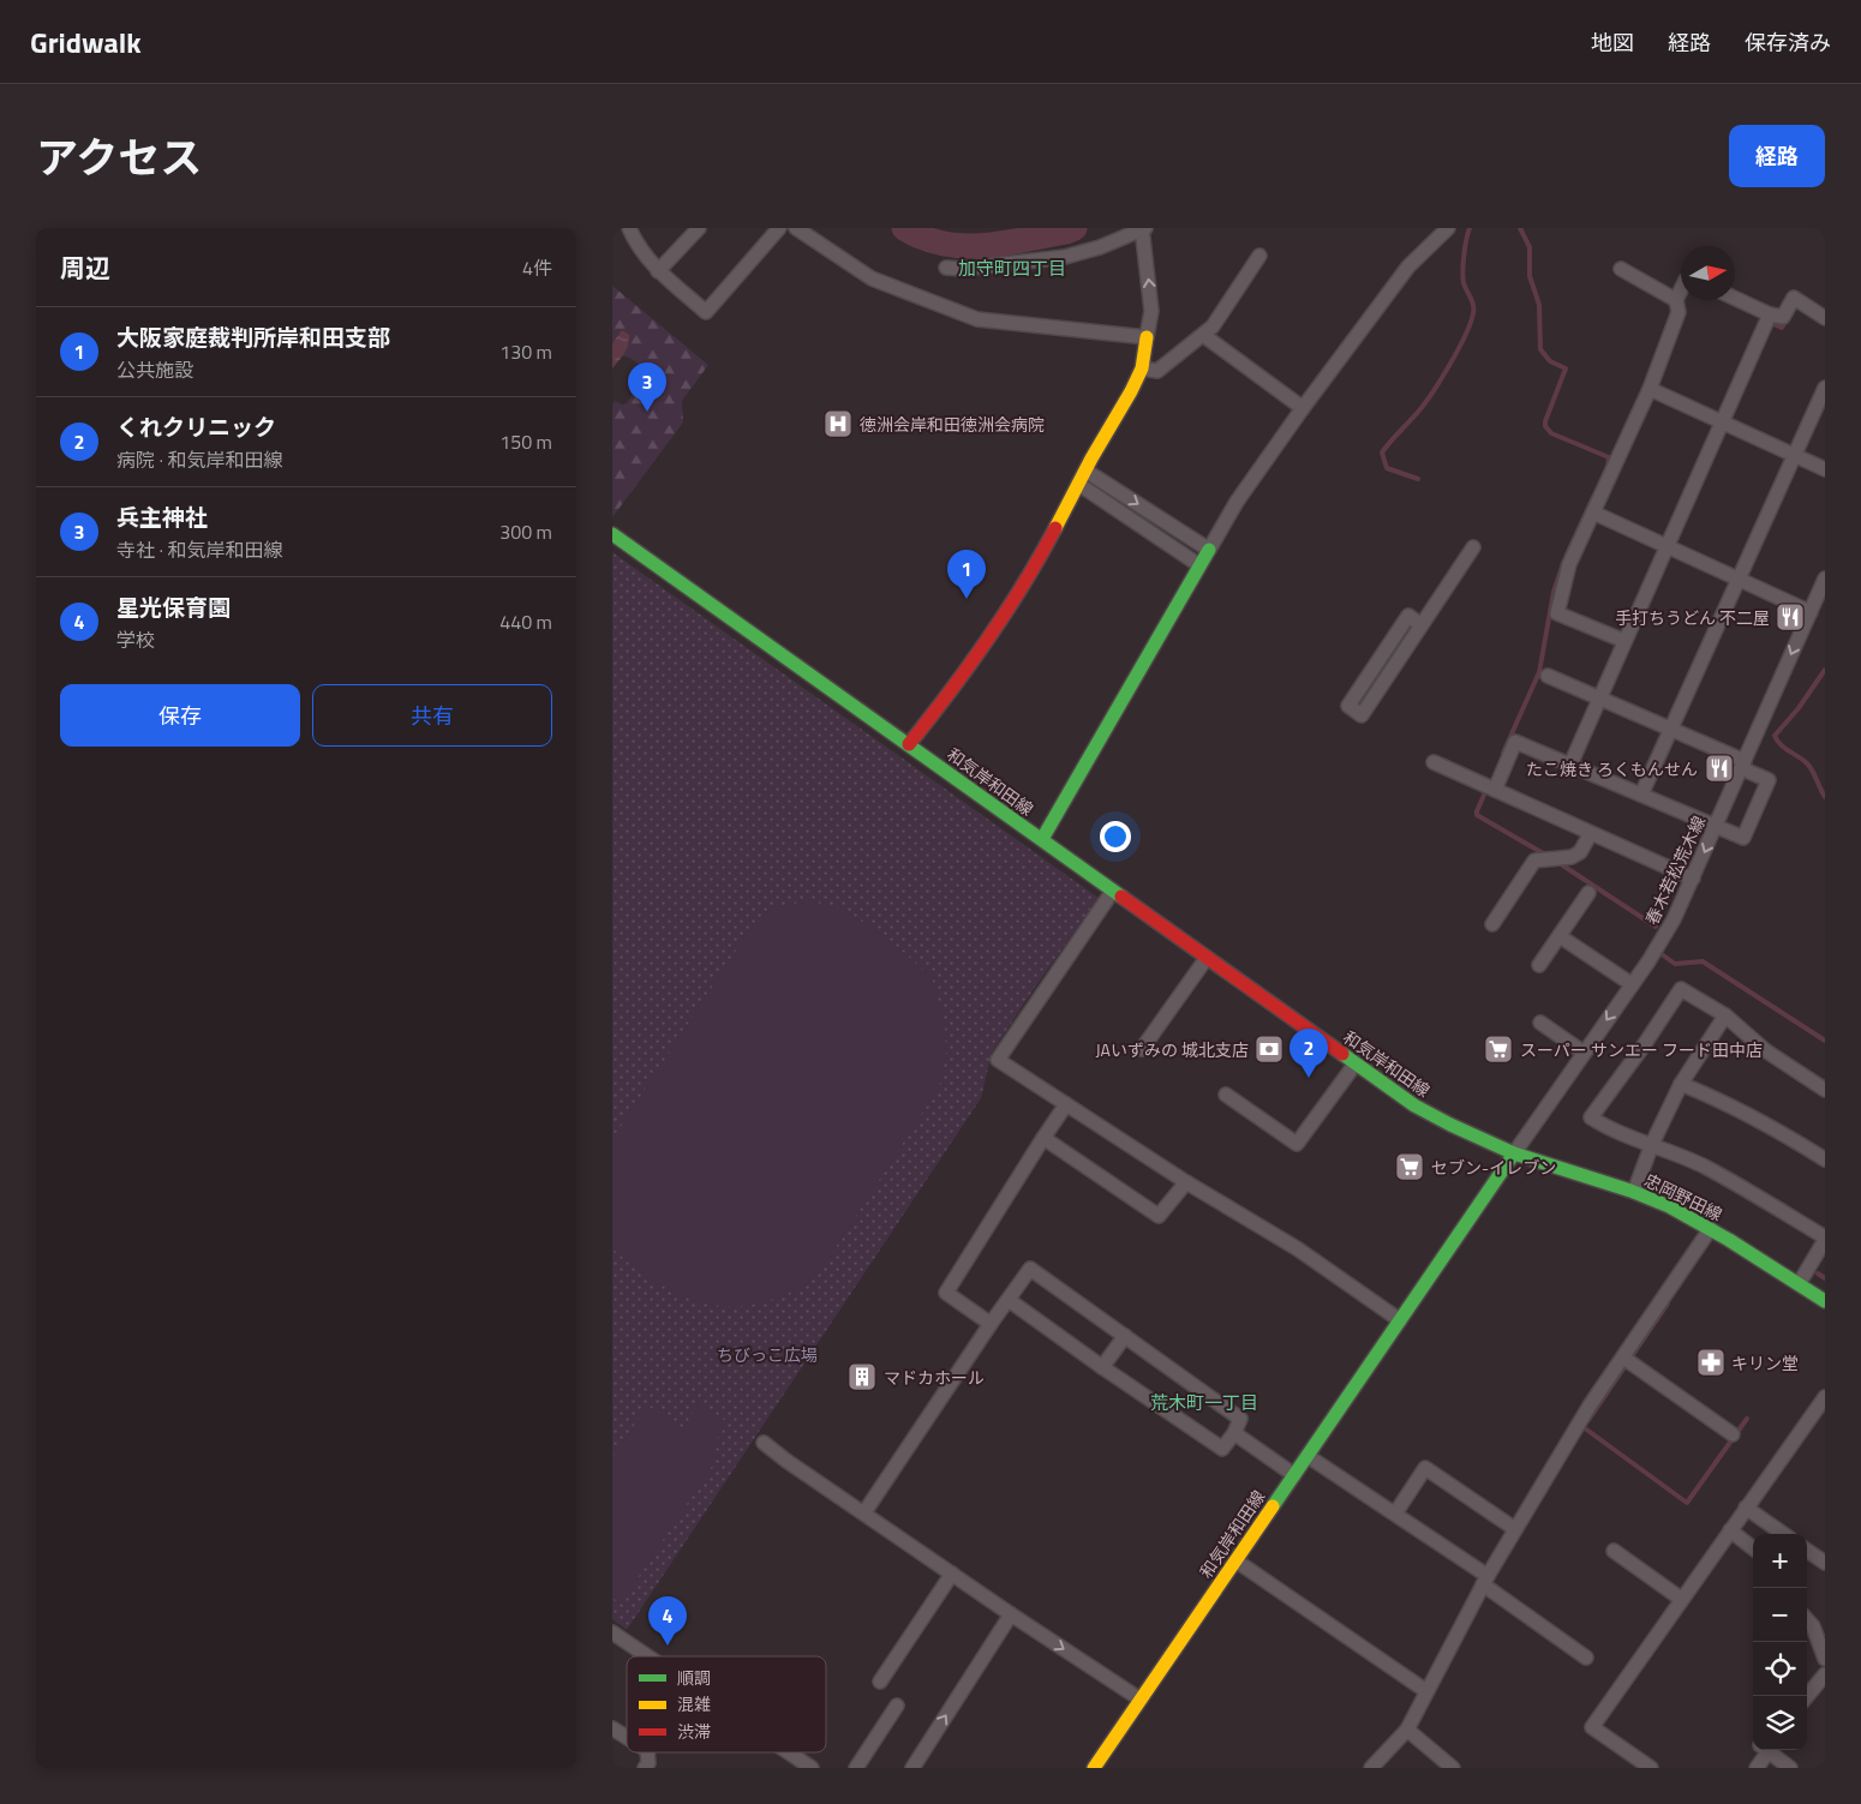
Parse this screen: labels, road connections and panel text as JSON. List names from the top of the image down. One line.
{"streets":{"main road":["和気岸和田線","忠岡野田線"],"street":["春木若松荒木線"]},"crossings":[["和気岸和田線","春木若松荒木線"],["和気岸和田線","忠岡野田線"],["春木若松荒木線","忠岡野田線"]],"districts":["加守町四丁目","荒木町一丁目"],"parks":["ちびっこ広場"],"places":{"hospital":["徳洲会岸和田徳洲会病院"],"restaurant":["手打ちうどん 不二屋","たこ焼き ろくもんせん"],"bank":["JAいずみの 城北支店"],"supermarket":["スーパー サンエー フード田中店","セブン-イレブン"],"pharmacy":["キリン堂"],"building":["マドカホール"]},"legend":["順調","混雑","渋滞"],"north":"right","page":{"header":"Gridwalk","nav":["地図","経路","保存済み"],"title":"アクセス","buttons":["経路",["保存","共有"]],"heading":["周辺","4件"],"list":[{"mark":"1","name":"大阪家庭裁判所岸和田支部","note":"公共施設","value":"130 m"},{"mark":"2","name":"くれクリニック","note":"病院 · 和気岸和田線","value":"150 m"},{"mark":"3","name":"兵主神社","note":"寺社 · 和気岸和田線","value":"300 m"},{"mark":"4","name":"星光保育園","note":"学校","value":"440 m"}],"pins":["3","1","2","4"],"map_buttons":["+","−"]}}
